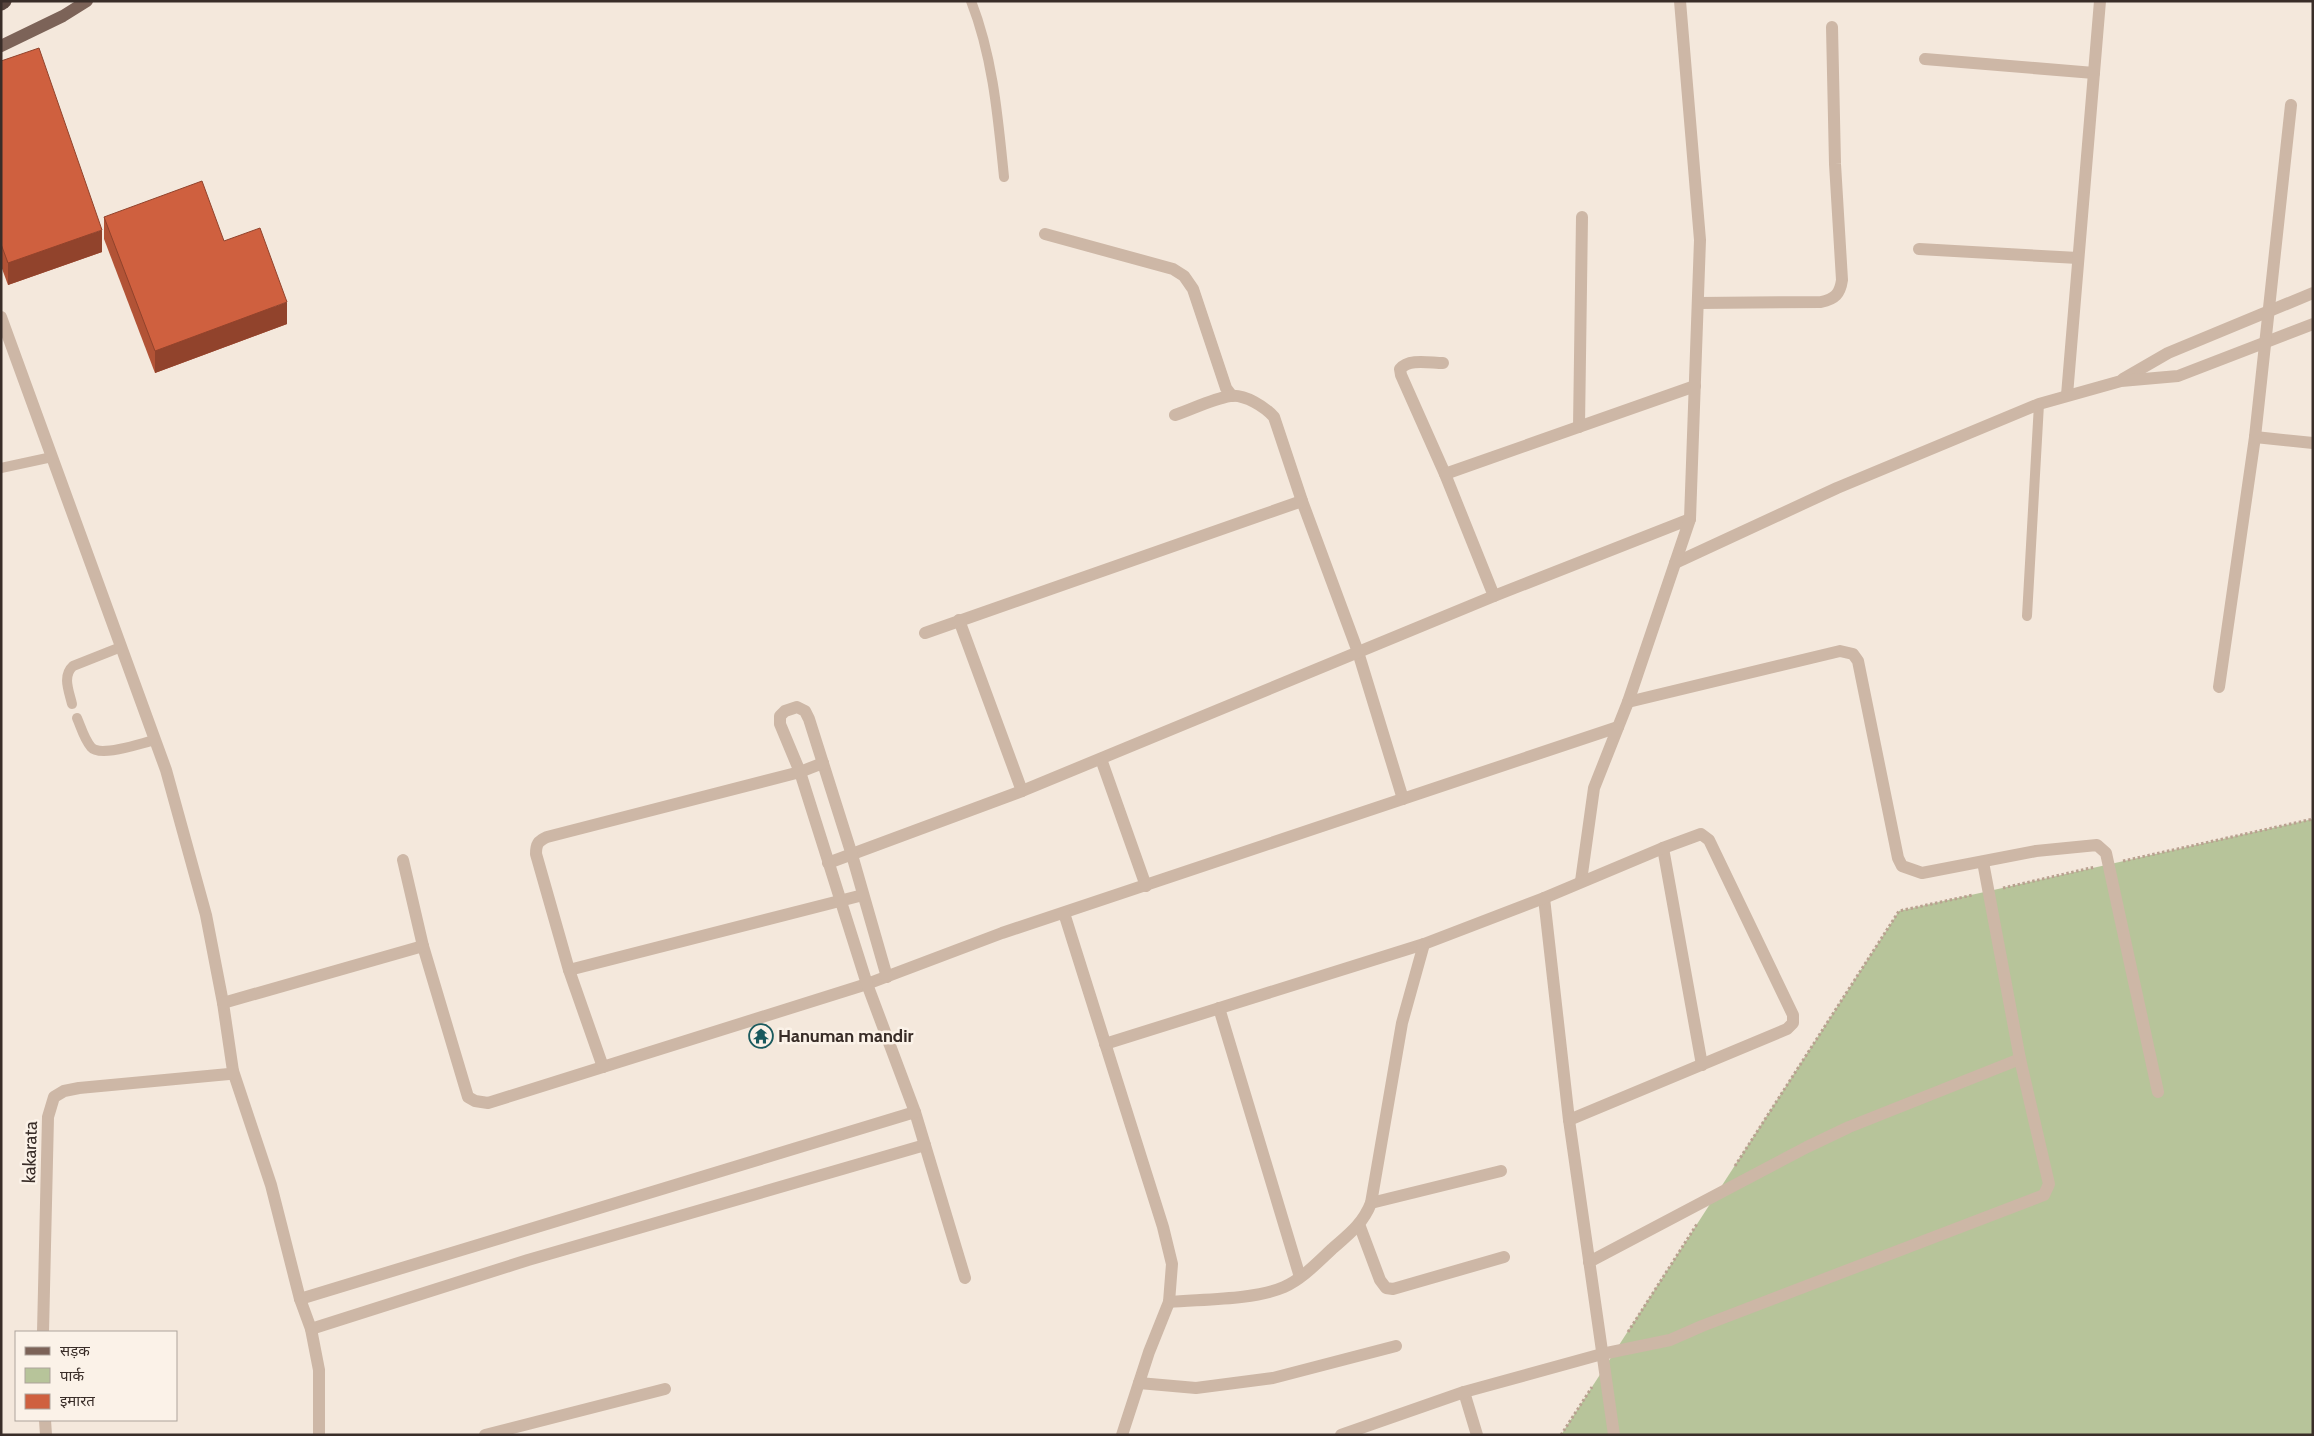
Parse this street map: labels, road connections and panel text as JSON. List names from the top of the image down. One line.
{"streets":{"street":["kakarata"]},"places":{"temple":["Hanuman mandir"]},"legend":["सड़क","पार्क","इमारत"]}
